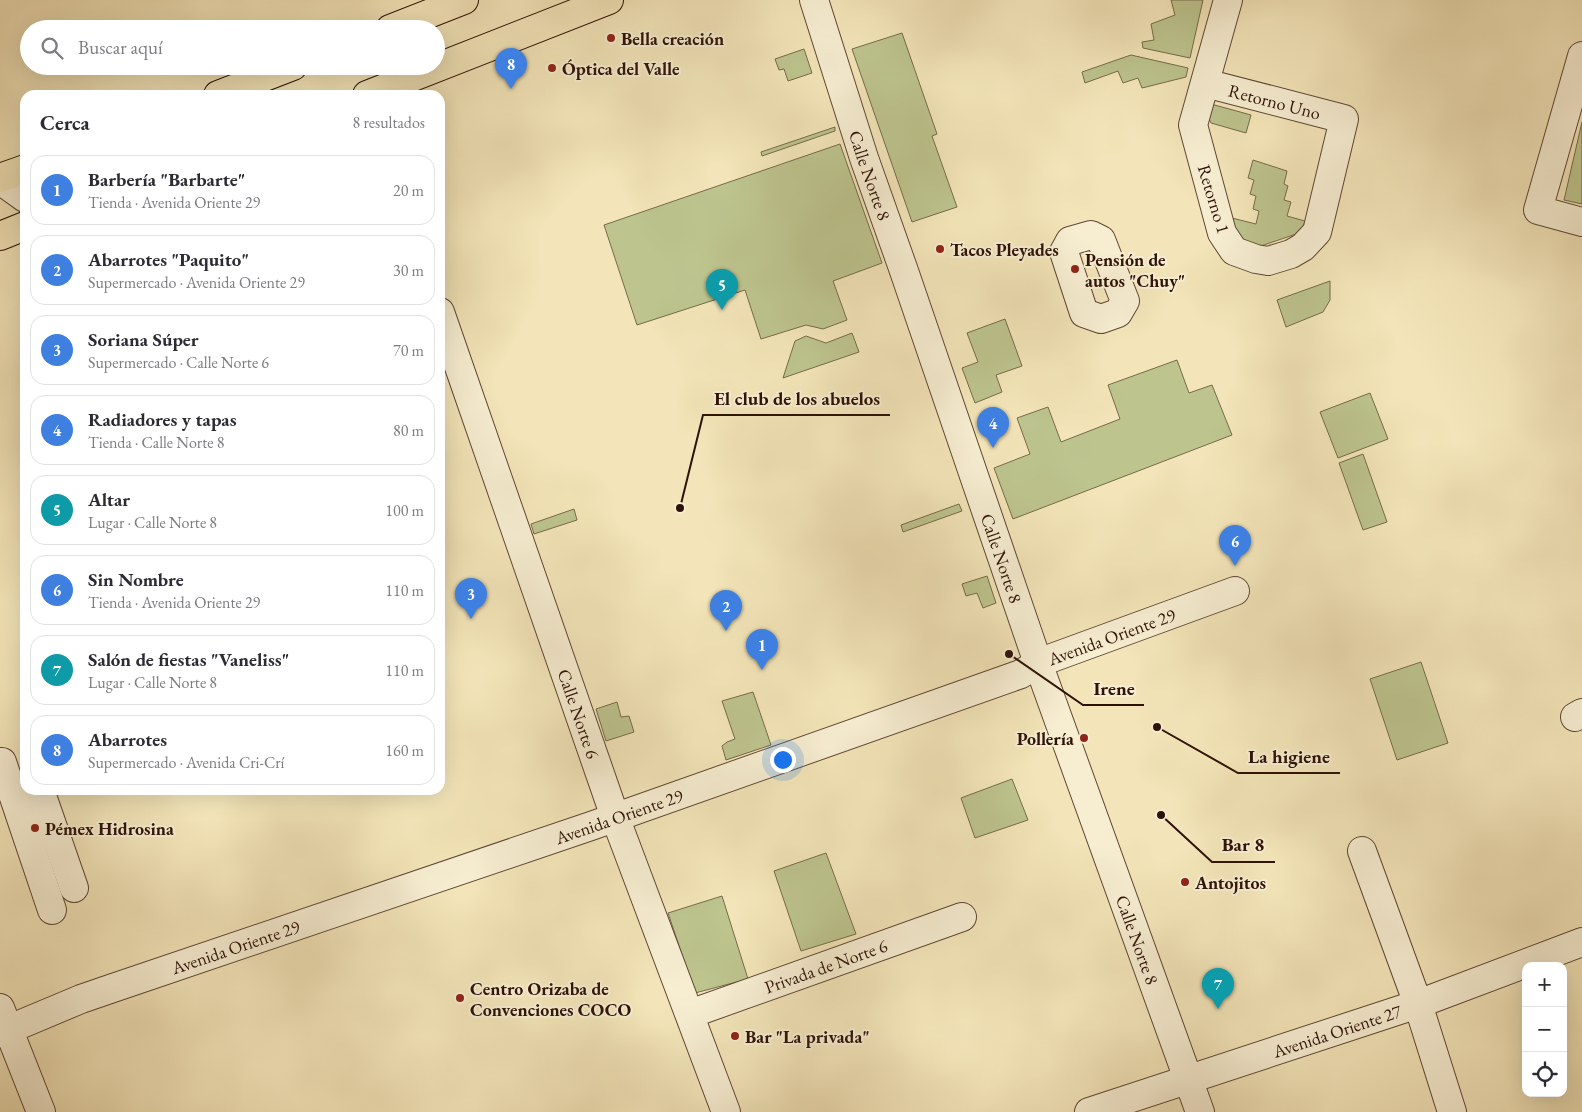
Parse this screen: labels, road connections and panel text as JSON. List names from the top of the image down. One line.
{"streets":{"street":["Retorno Uno","Calle Norte 8","Retorno 1","Avenida Oriente 29","Calle Norte 6","Privada de Norte 6","Avenida Oriente 27"]},"crossings":[["Retorno Uno","Retorno 1"],["Calle Norte 8","Avenida Oriente 29"],["Calle Norte 8","Avenida Oriente 27"],["Avenida Oriente 29","Calle Norte 6"],["Calle Norte 6","Privada de Norte 6"]],"places":["Bella creación","Óptica del Valle","Tacos Pleyades","Pensión de autos \"Chuy\"","El club de los abuelos","Irene","La higiene","Pollería","Bar 8","Pémex Hidrosina","Antojitos","Centro Orizaba de Convenciones COCO","Bar \"La privada\""],"page":{"search":"Buscar aquí","pins":["8","5","4","6","3","2","1","7"],"heading":["Cerca","8 resultados"],"list":[{"mark":"1","name":"Barbería \"Barbarte\"","note":"Tienda · Avenida Oriente 29","value":"20 m"},{"mark":"2","name":"Abarrotes \"Paquito\"","note":"Supermercado · Avenida Oriente 29","value":"30 m"},{"mark":"3","name":"Soriana Súper","note":"Supermercado · Calle Norte 6","value":"70 m"},{"mark":"4","name":"Radiadores y tapas","note":"Tienda · Calle Norte 8","value":"80 m"},{"mark":"5","name":"Altar","note":"Lugar · Calle Norte 8","value":"100 m"},{"mark":"6","name":"Sin Nombre","note":"Tienda · Avenida Oriente 29","value":"110 m"},{"mark":"7","name":"Salón de fiestas \"Vaneliss\"","note":"Lugar · Calle Norte 8","value":"110 m"},{"mark":"8","name":"Abarrotes","note":"Supermercado · Avenida Cri-Crí","value":"160 m"}],"map_buttons":["+","−"]}}
